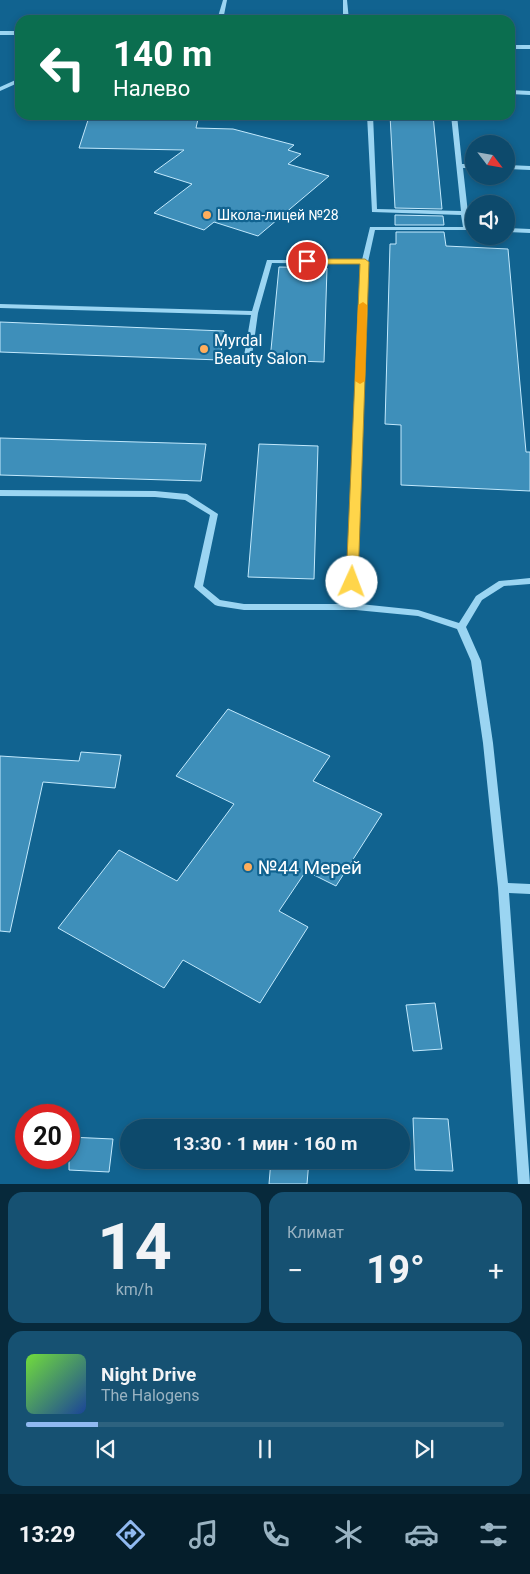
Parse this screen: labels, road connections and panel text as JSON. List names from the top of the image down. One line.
{"places":["Школа-лицей №28","Myrdal Beauty Salon","№44 Мерей"],"north":"bottom right","page":{"turn":["140 m","Налево"],"limit":"20","trip":"13:30 · 1 мин · 160 m","tile":[["14","km/h"],"Климат"],"heat":["−","19°","+"],"song":["Night Drive","The Halogens"],"tabs":"13:29"}}
